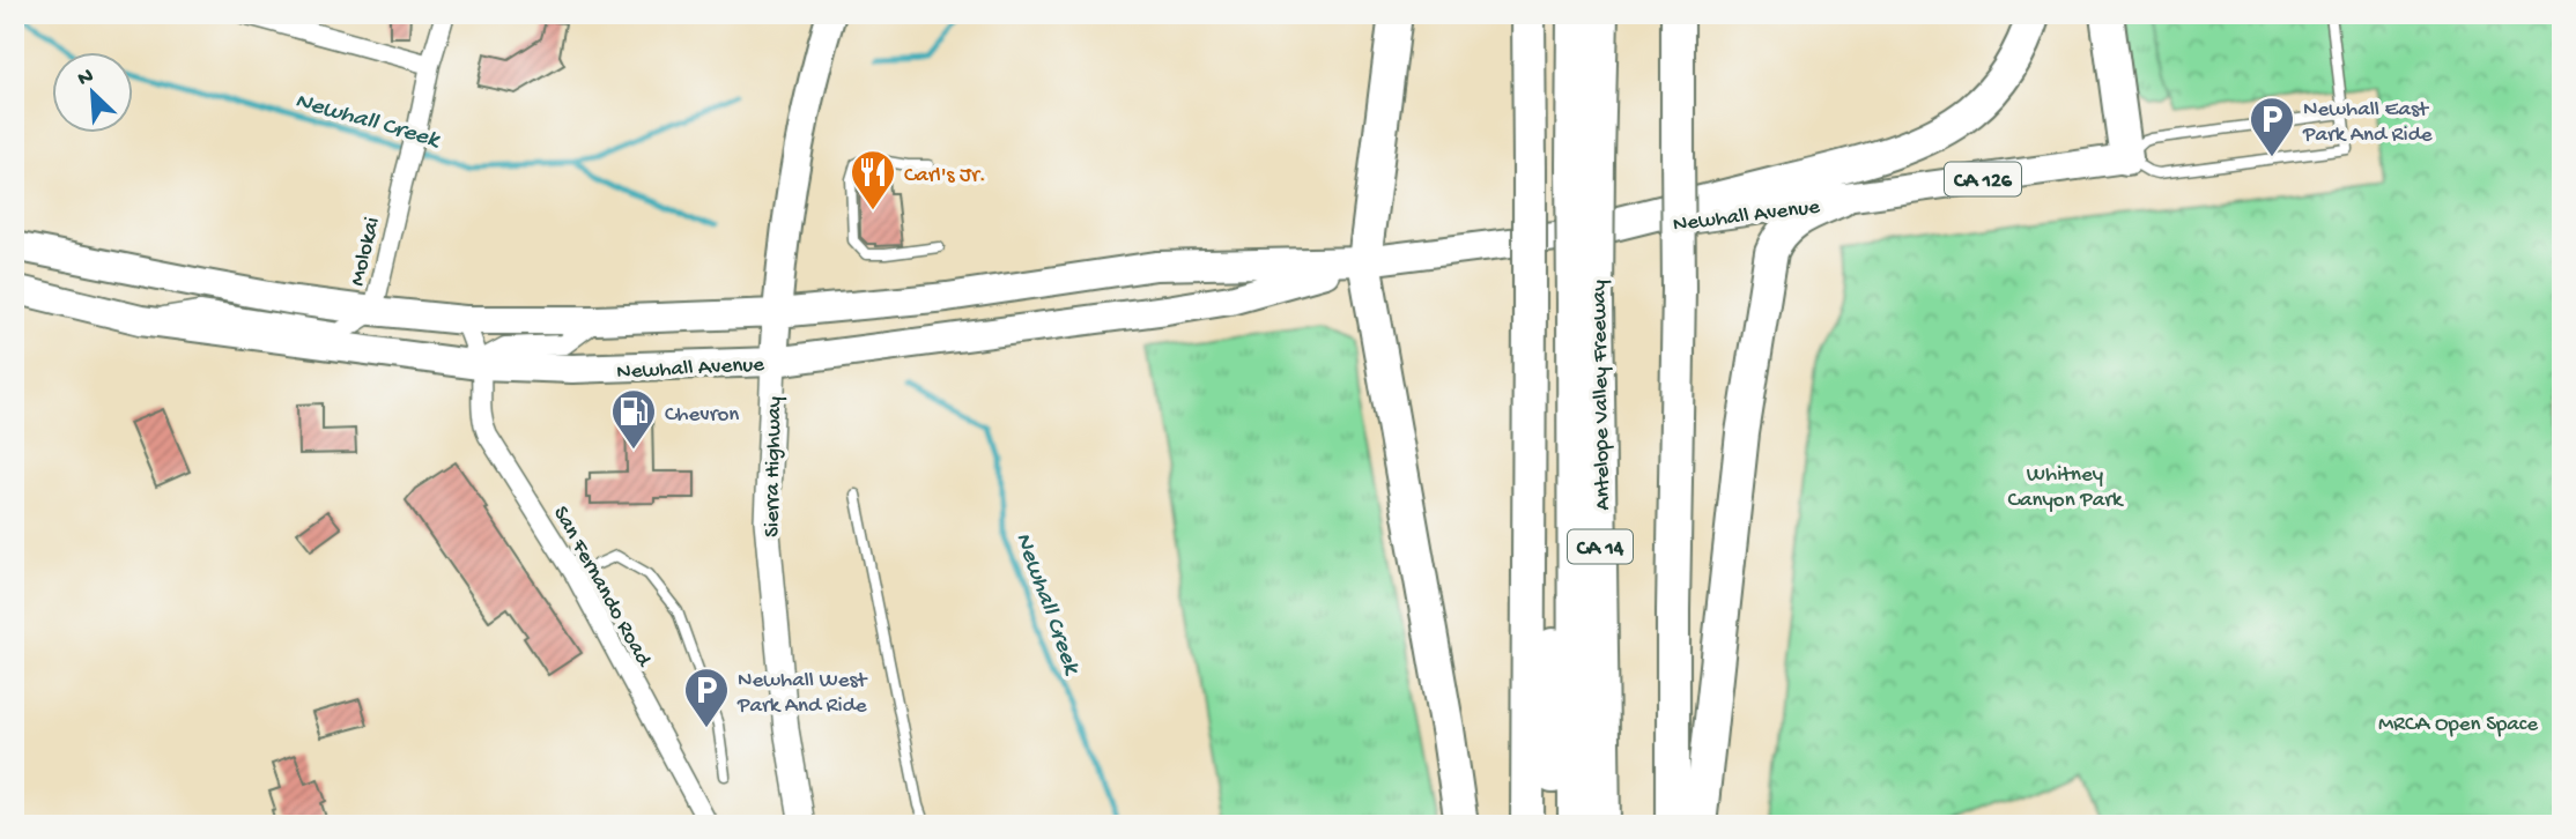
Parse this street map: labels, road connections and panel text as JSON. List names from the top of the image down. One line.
{"streets":{"highway":["Antelope Valley Freeway","CA 14"],"main road":["CA 126","Newhall Avenue","Sierra Highway"],"street":["Molokai","San Fernando Road"]},"crossings":[["Newhall Avenue","Molokai"],["Newhall Avenue","Sierra Highway"],["Newhall Avenue","San Fernando Road"]],"water":["Newhall Creek"],"parks":["Whitney Canyon Park","MRCA Open Space"],"places":{"parking":["Newhall East Park And Ride","Newhall West Park And Ride"],"restaurant":["Carl's Jr."],"fuel station":["Chevron"]},"north":"top left"}
